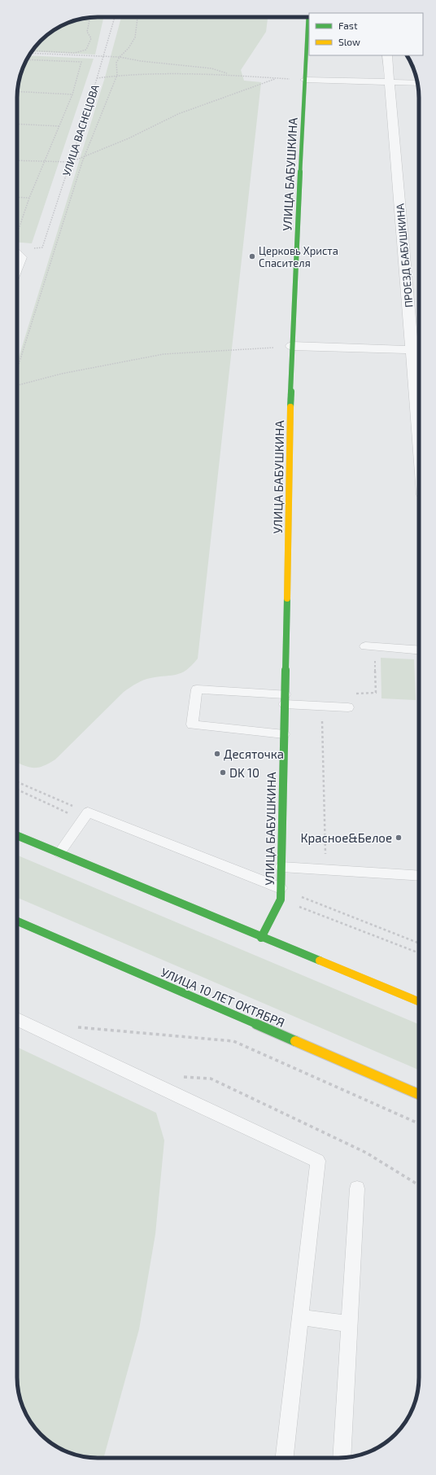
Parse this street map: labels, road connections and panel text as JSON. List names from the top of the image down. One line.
{"streets":{"street":["УЛИЦА БАБУШКИНА","ПРОЕЗД БАБУШКИНА","УЛИЦА 10 ЛЕТ ОКТЯБРЯ"],"path":["УЛИЦА ВАСНЕЦОВА"]},"places":["Церковь Христа Спасителя","Десяточка","DK 10","Красное&Белое"],"legend":["Fast","Slow"]}
